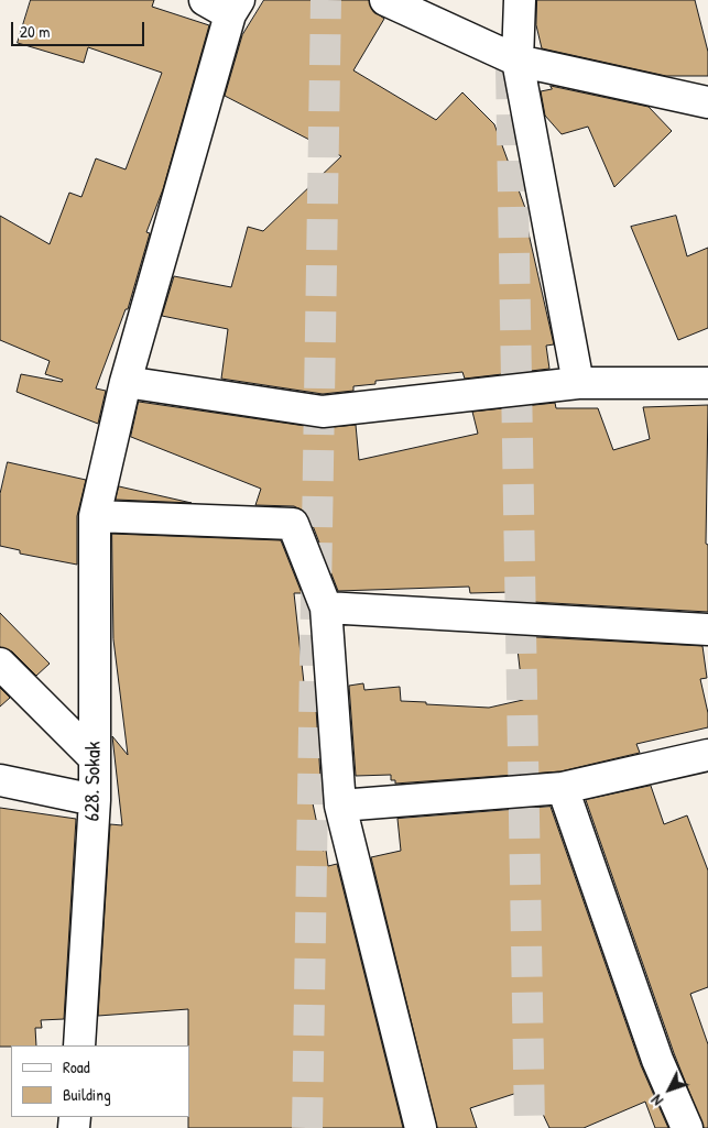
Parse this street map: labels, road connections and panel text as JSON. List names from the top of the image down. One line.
{"streets":{"street":["628. Sokak"]},"legend":["Road","Building"],"scale_bar":"20 m","north":"bottom left"}
